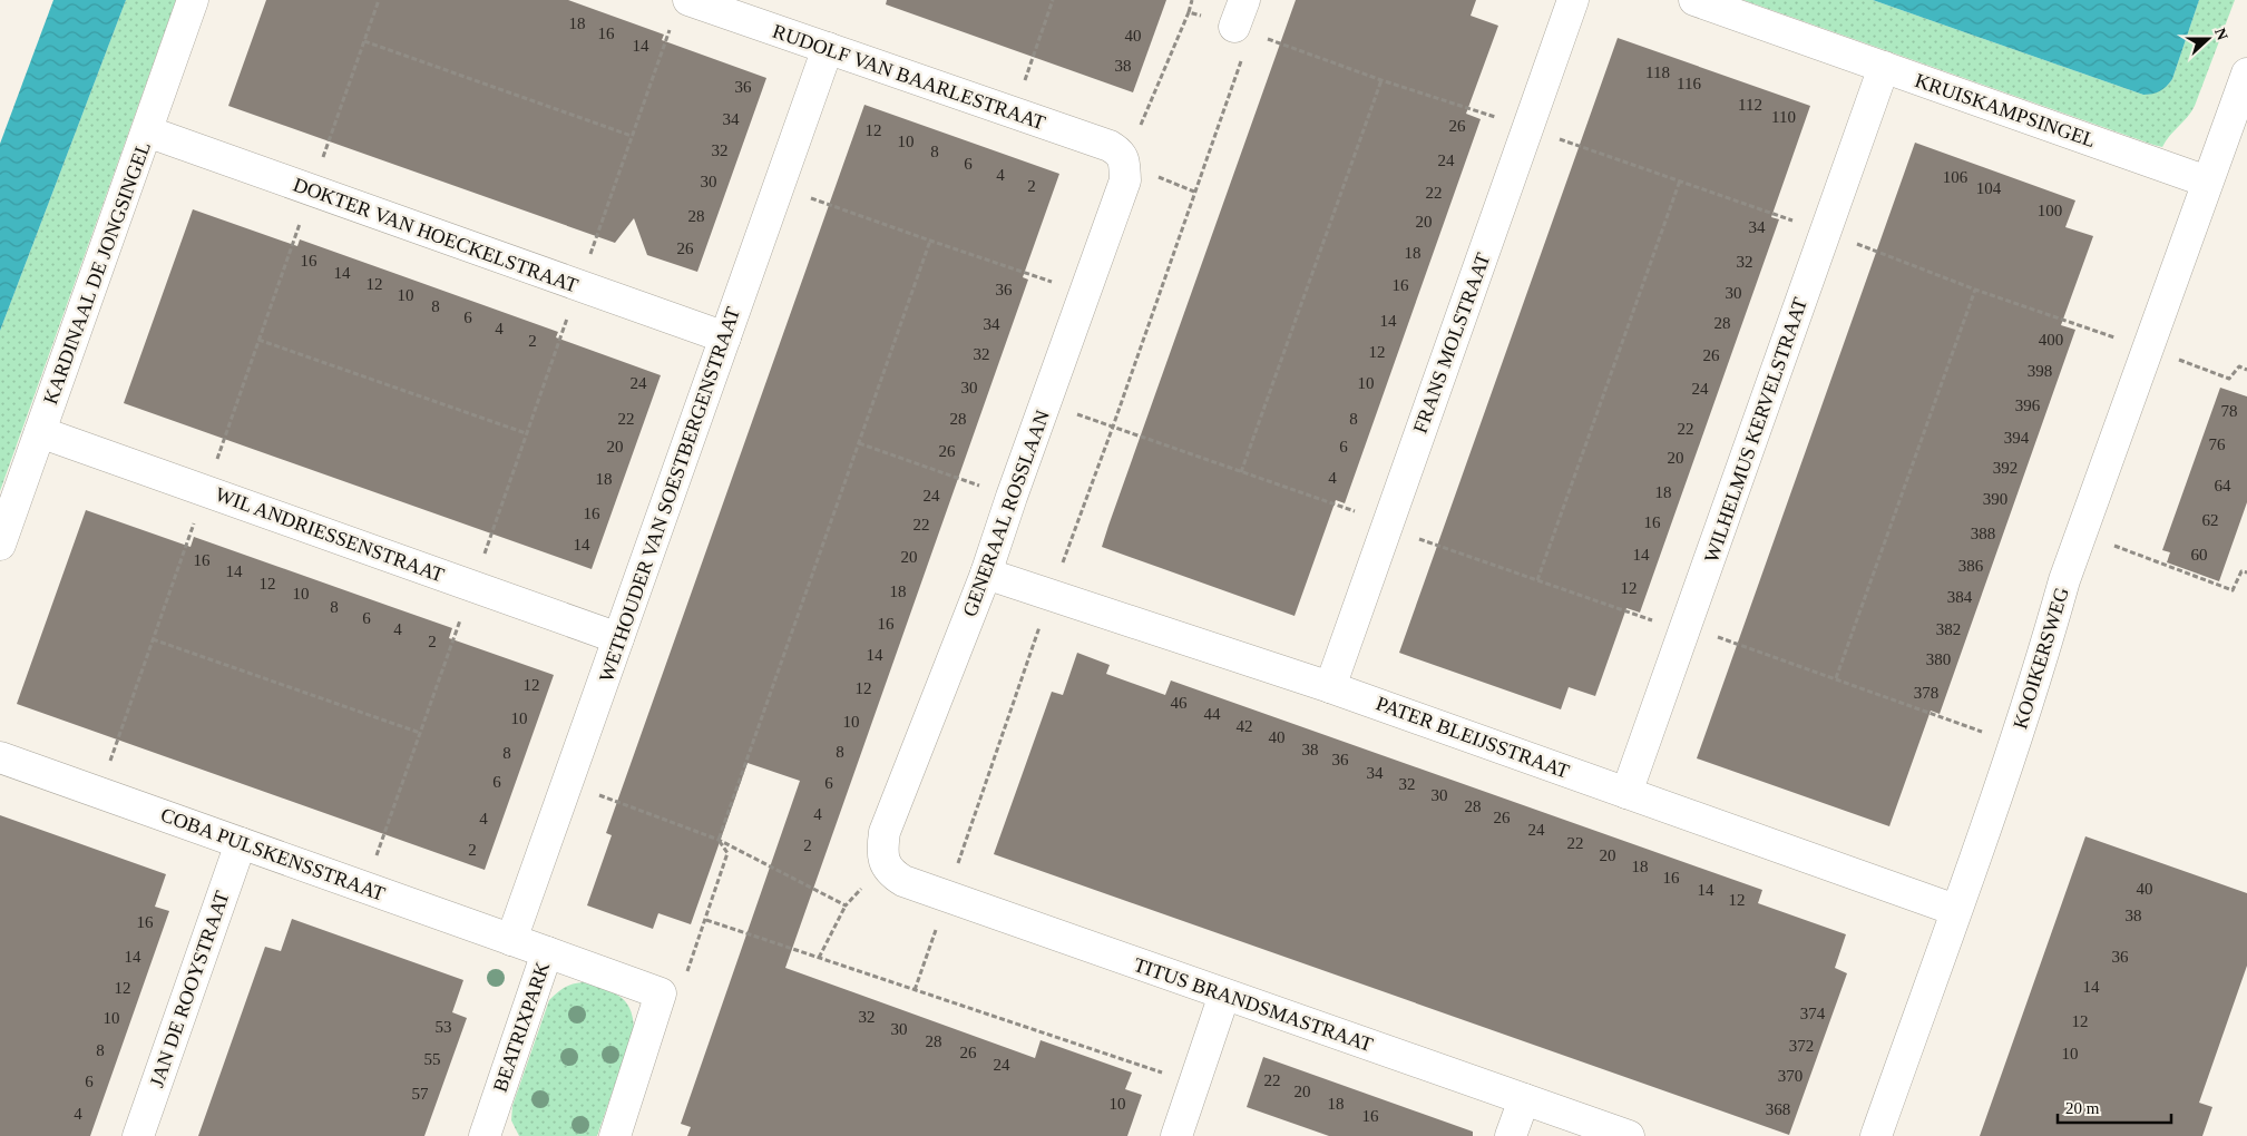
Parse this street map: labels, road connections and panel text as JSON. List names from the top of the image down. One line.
{"streets":{"street":["RUDOLF VAN BAARLESTRAAT","KRUISKAMPSINGEL","DOKTER VAN HOECKELSTRAAT","KARDINAAL DE JONGSINGEL","FRANS MOLSTRAAT","WILHELMUS KERVELSTRAAT","WETHOUDER VAN SOESTBERGENSTRAAT","GENERAAL ROSSLAAN","WIL ANDRIESSENSTRAAT","KOOIKERSWEG","PATER BLEIJSSTRAAT","COBA PULSKENSSTRAAT","JAN DE ROOYSTRAAT","TITUS BRANDSMASTRAAT","BEATRIXPARK"]},"crossings":[["RUDOLF VAN BAARLESTRAAT","WETHOUDER VAN SOESTBERGENSTRAAT"],["RUDOLF VAN BAARLESTRAAT","GENERAAL ROSSLAAN"],["KRUISKAMPSINGEL","WILHELMUS KERVELSTRAAT"],["KRUISKAMPSINGEL","KOOIKERSWEG"],["DOKTER VAN HOECKELSTRAAT","KARDINAAL DE JONGSINGEL"],["DOKTER VAN HOECKELSTRAAT","WETHOUDER VAN SOESTBERGENSTRAAT"],["KARDINAAL DE JONGSINGEL","WIL ANDRIESSENSTRAAT"],["FRANS MOLSTRAAT","PATER BLEIJSSTRAAT"],["WILHELMUS KERVELSTRAAT","PATER BLEIJSSTRAAT"],["WETHOUDER VAN SOESTBERGENSTRAAT","WIL ANDRIESSENSTRAAT"],["WETHOUDER VAN SOESTBERGENSTRAAT","COBA PULSKENSSTRAAT"],["GENERAAL ROSSLAAN","PATER BLEIJSSTRAAT"],["GENERAAL ROSSLAAN","TITUS BRANDSMASTRAAT"],["KOOIKERSWEG","PATER BLEIJSSTRAAT"],["COBA PULSKENSSTRAAT","JAN DE ROOYSTRAAT"],["COBA PULSKENSSTRAAT","BEATRIXPARK"]],"house_numbers":["18","16","40","14","38","118","116","36","112","110","34","26","12","10","32","8","24","6","4","106","30","2","104","22","100","28","20","34","26","18","16","32","14","12","16","36","30","10","8","6","14","28","34","4","400","2","12","32","26","398","24","10","30","24","396","78","22","28","8","22","394","76","20","6","26","20","392","4","18","64","18","24","390","16","62","16","22","388","14","14","60","20","16","386","14","12","12","18","10","384","8","6","16","4","382","2","14","380","12","12","378","46","44","10","10","42","40","38","8","8","36","34","6","6","32","30","28","4","26","4","24","22","2","2","20","18","16","40","14","12","38","16","14","36","14","12","374","32","10","12","53","30","28","372","8","26","10","55","24","370","22","6","20","57","10","18","368","4","16"],"scale_bar":"20 m","north":"right"}
